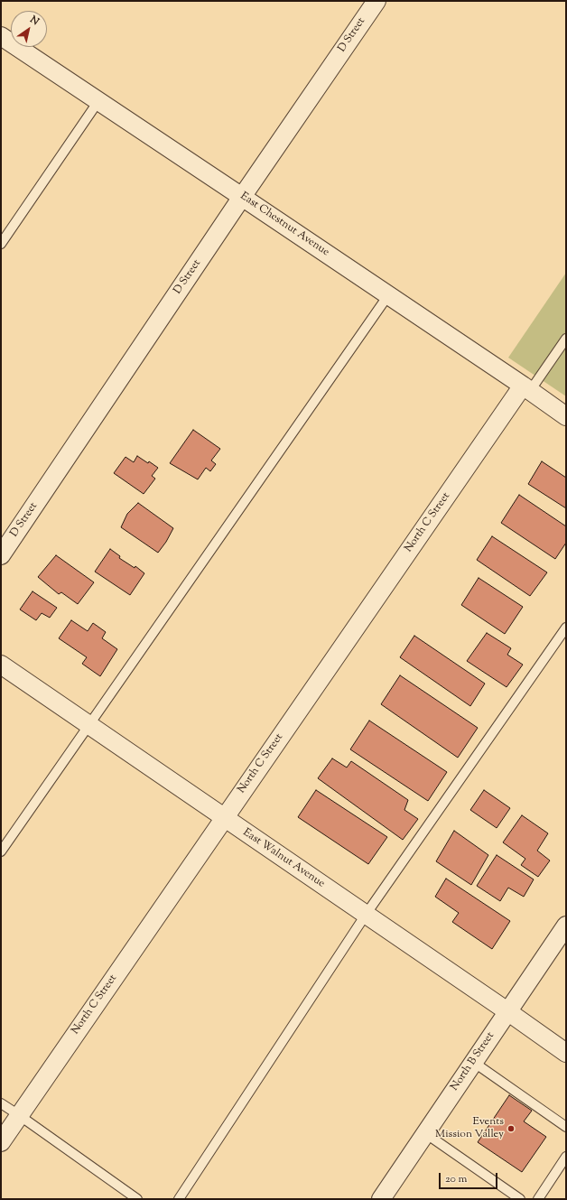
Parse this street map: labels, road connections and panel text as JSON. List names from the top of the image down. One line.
{"streets":{"street":["D Street","East Chestnut Avenue","North C Street","East Walnut Avenue","North B Street"]},"crossings":[["D Street","East Chestnut Avenue"],["East Chestnut Avenue","North C Street"],["North C Street","East Walnut Avenue"],["East Walnut Avenue","North B Street"]],"places":["Events Mission Valley"],"scale_bar":"20 m","north":"top right"}
